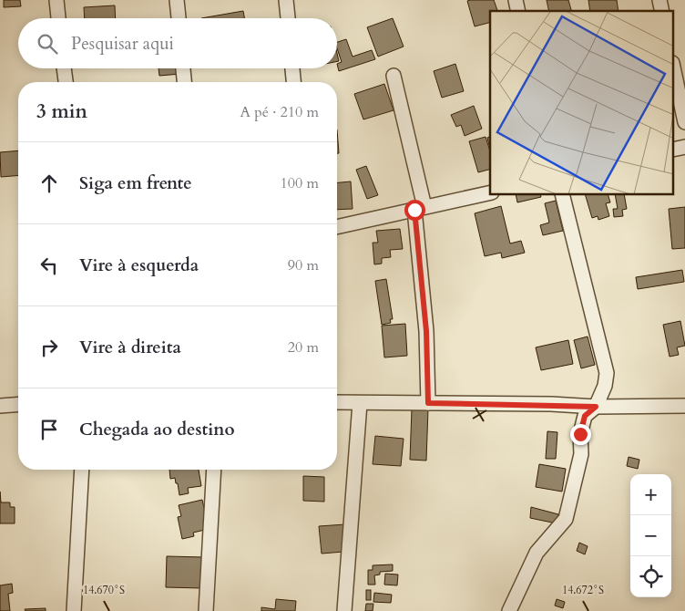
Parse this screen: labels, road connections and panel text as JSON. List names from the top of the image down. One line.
{"page":{"search":"Pesquisar aqui","heading":["3 min","A pé · 210 m"],"list":[["Siga em frente","100 m"],["Vire à esquerda","90 m"],["Vire à direita","20 m"],"Chegada ao destino"],"map_buttons":["+","−"]},"coordinates":["14.670°S","14.672°S"]}
